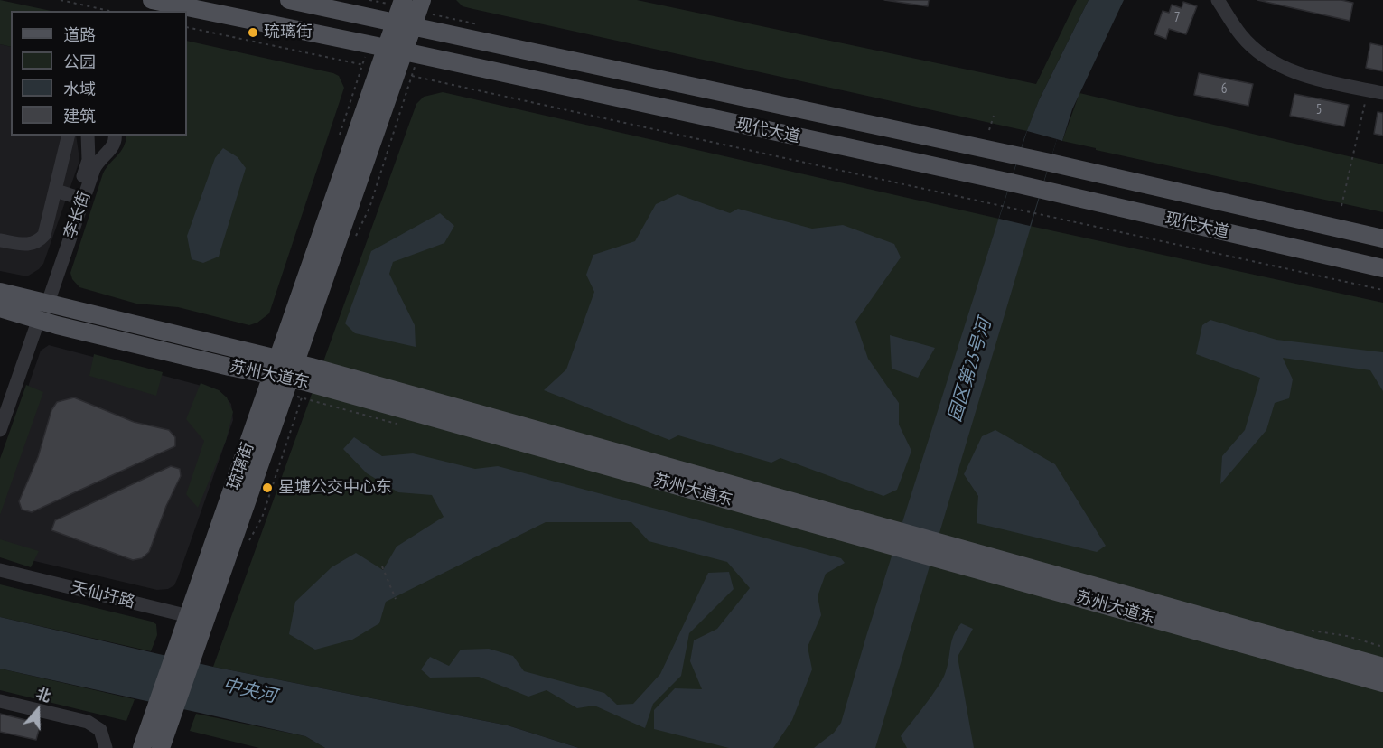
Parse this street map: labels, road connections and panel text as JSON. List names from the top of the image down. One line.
{"streets":{"main road":["现代大道","苏州大道东","琉璃街"],"street":["李长街","天仙圩路"]},"crossings":[["现代大道","琉璃街"],["李长街","苏州大道东"],["苏州大道东","琉璃街"],["琉璃街","天仙圩路"]],"water":["园区第25号河","中央河"],"places":["琉璃街","星塘公交中心东"],"house_numbers":["7","6","5"],"legend":["道路","公园","水域","建筑"],"north":"top"}
